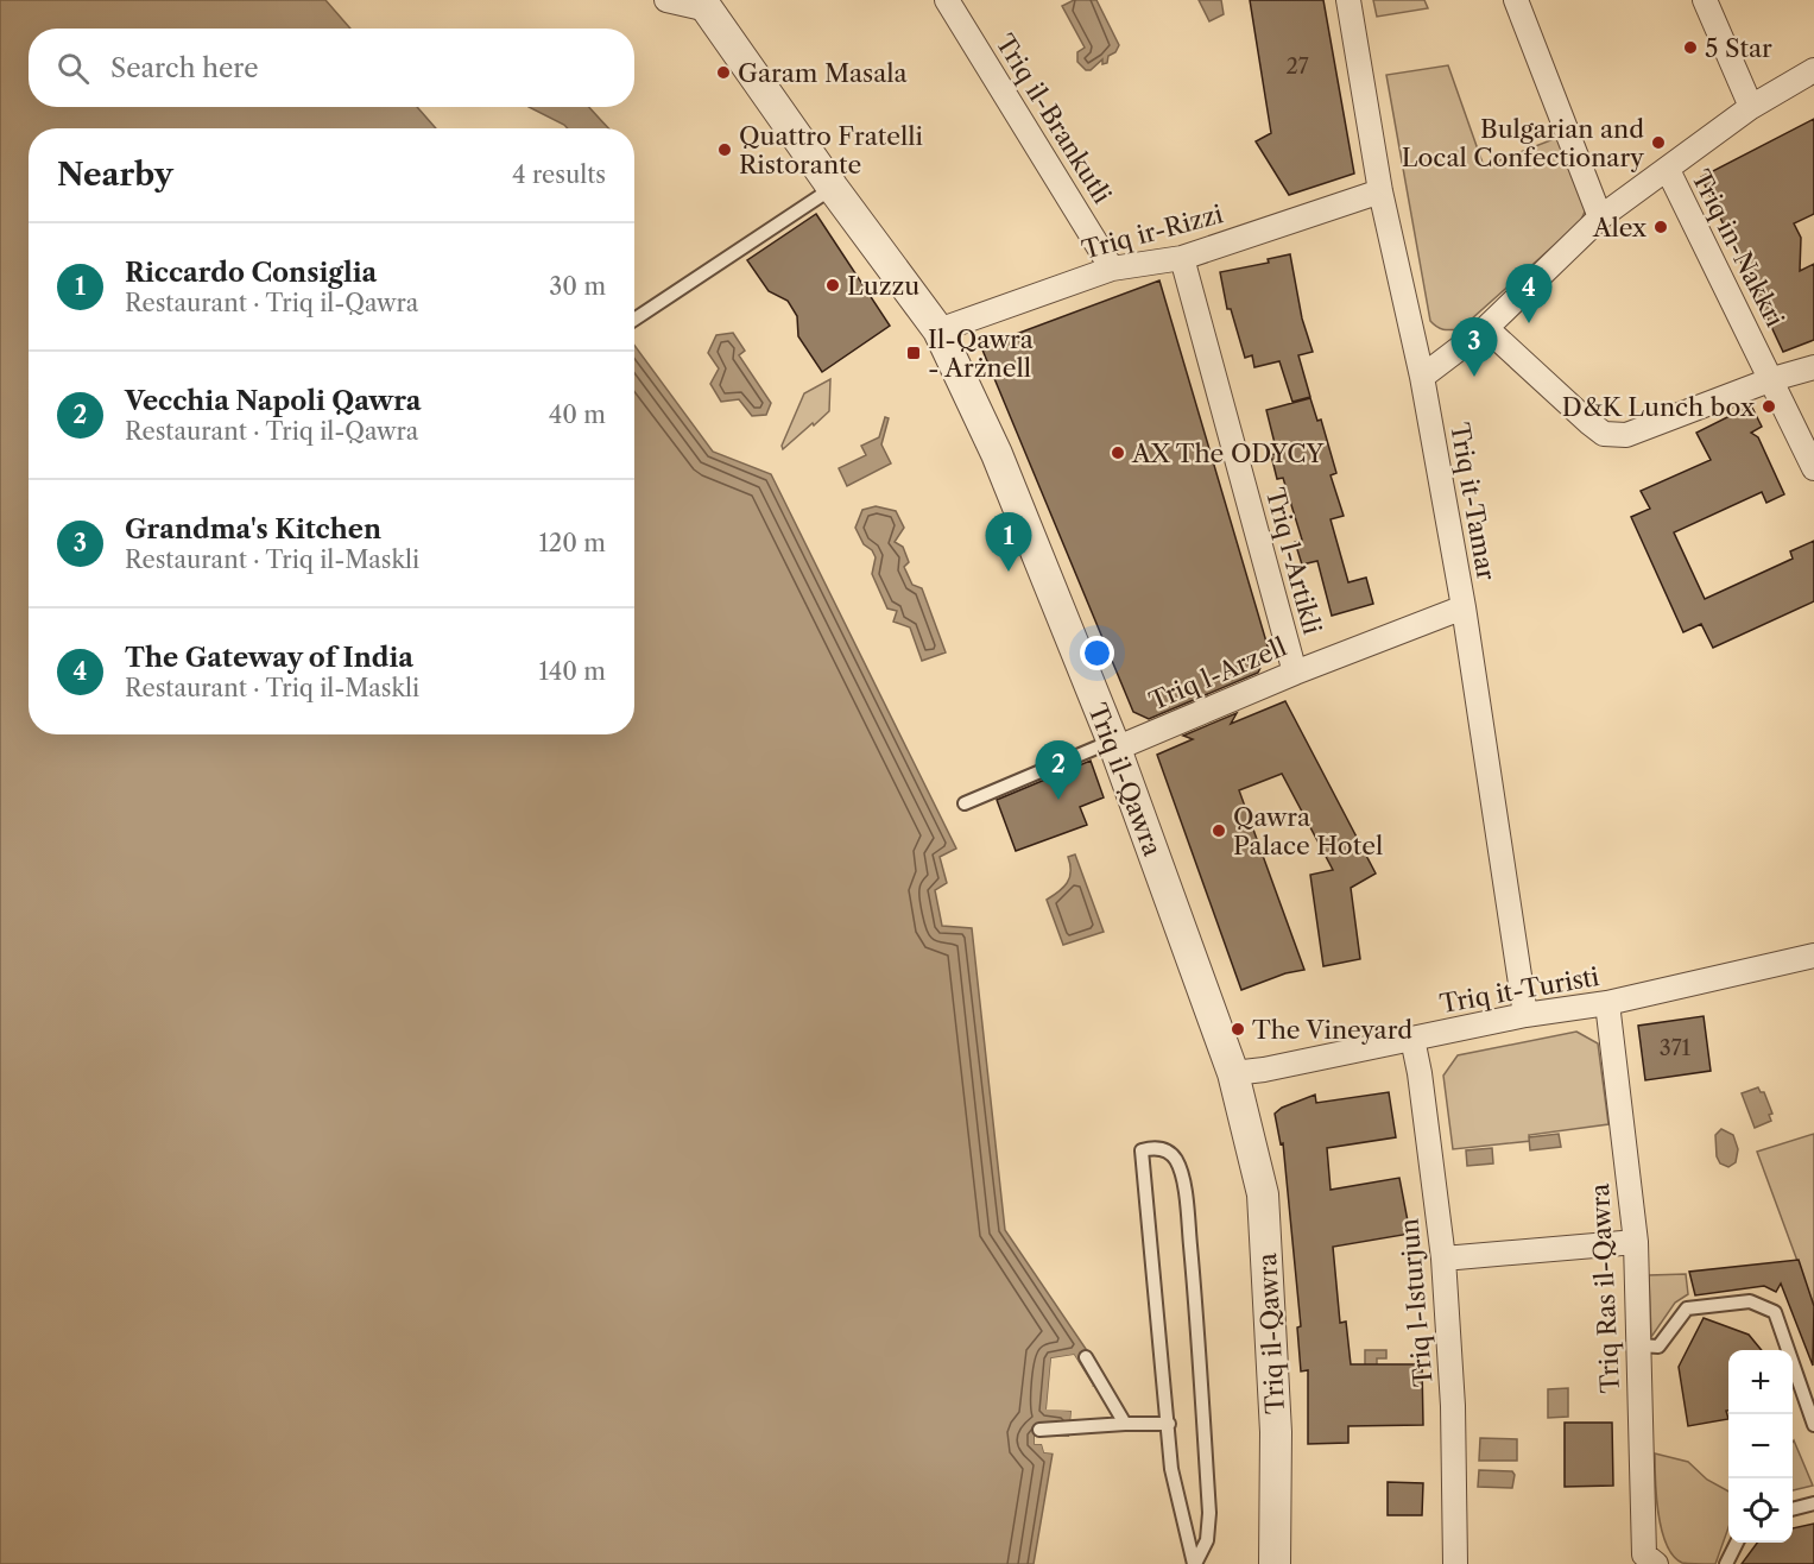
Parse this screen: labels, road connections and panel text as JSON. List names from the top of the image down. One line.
{"streets":{"street":["Triq il-Brankutli","Triq ir-Rizzi","Triq in-Nakkri","Triq it-Tamar","Triq l-Artikli","Triq l-Arzell","Triq il-Qawra","Triq it-Turisti","Triq Ras il-Qawra","Triq l-Isturjun"]},"crossings":[["Triq il-Brankutli","Triq ir-Rizzi"],["Triq ir-Rizzi","Triq it-Tamar"],["Triq ir-Rizzi","Triq l-Artikli"],["Triq ir-Rizzi","Triq il-Qawra"],["Triq it-Tamar","Triq l-Arzell"],["Triq it-Tamar","Triq it-Turisti"],["Triq l-Artikli","Triq l-Arzell"],["Triq l-Arzell","Triq il-Qawra"],["Triq il-Qawra","Triq it-Turisti"],["Triq it-Turisti","Triq Ras il-Qawra"],["Triq it-Turisti","Triq l-Isturjun"]],"places":{"other":["5 Star","Garam Masala","Bulgarian and Local Confectionary","Quattro Fratelli Ristorante","Alex","Luzzu","D&K Lunch box","AX The ODYCY","Qawra Palace Hotel","The Vineyard"],"transit":["Il-Qawra - Arżnell"]},"house_numbers":["27","371"],"page":{"search":"Search here","heading":["Nearby","4 results"],"list":[{"mark":"1","name":"Riccardo Consiglia","note":"Restaurant · Triq il-Qawra","value":"30 m"},{"mark":"2","name":"Vecchia Napoli Qawra","note":"Restaurant · Triq il-Qawra","value":"40 m"},{"mark":"3","name":"Grandma's Kitchen","note":"Restaurant · Triq il-Maskli","value":"120 m"},{"mark":"4","name":"The Gateway of India","note":"Restaurant · Triq il-Maskli","value":"140 m"}],"pins":["4","3","1","2"],"map_buttons":["+","−"]}}
